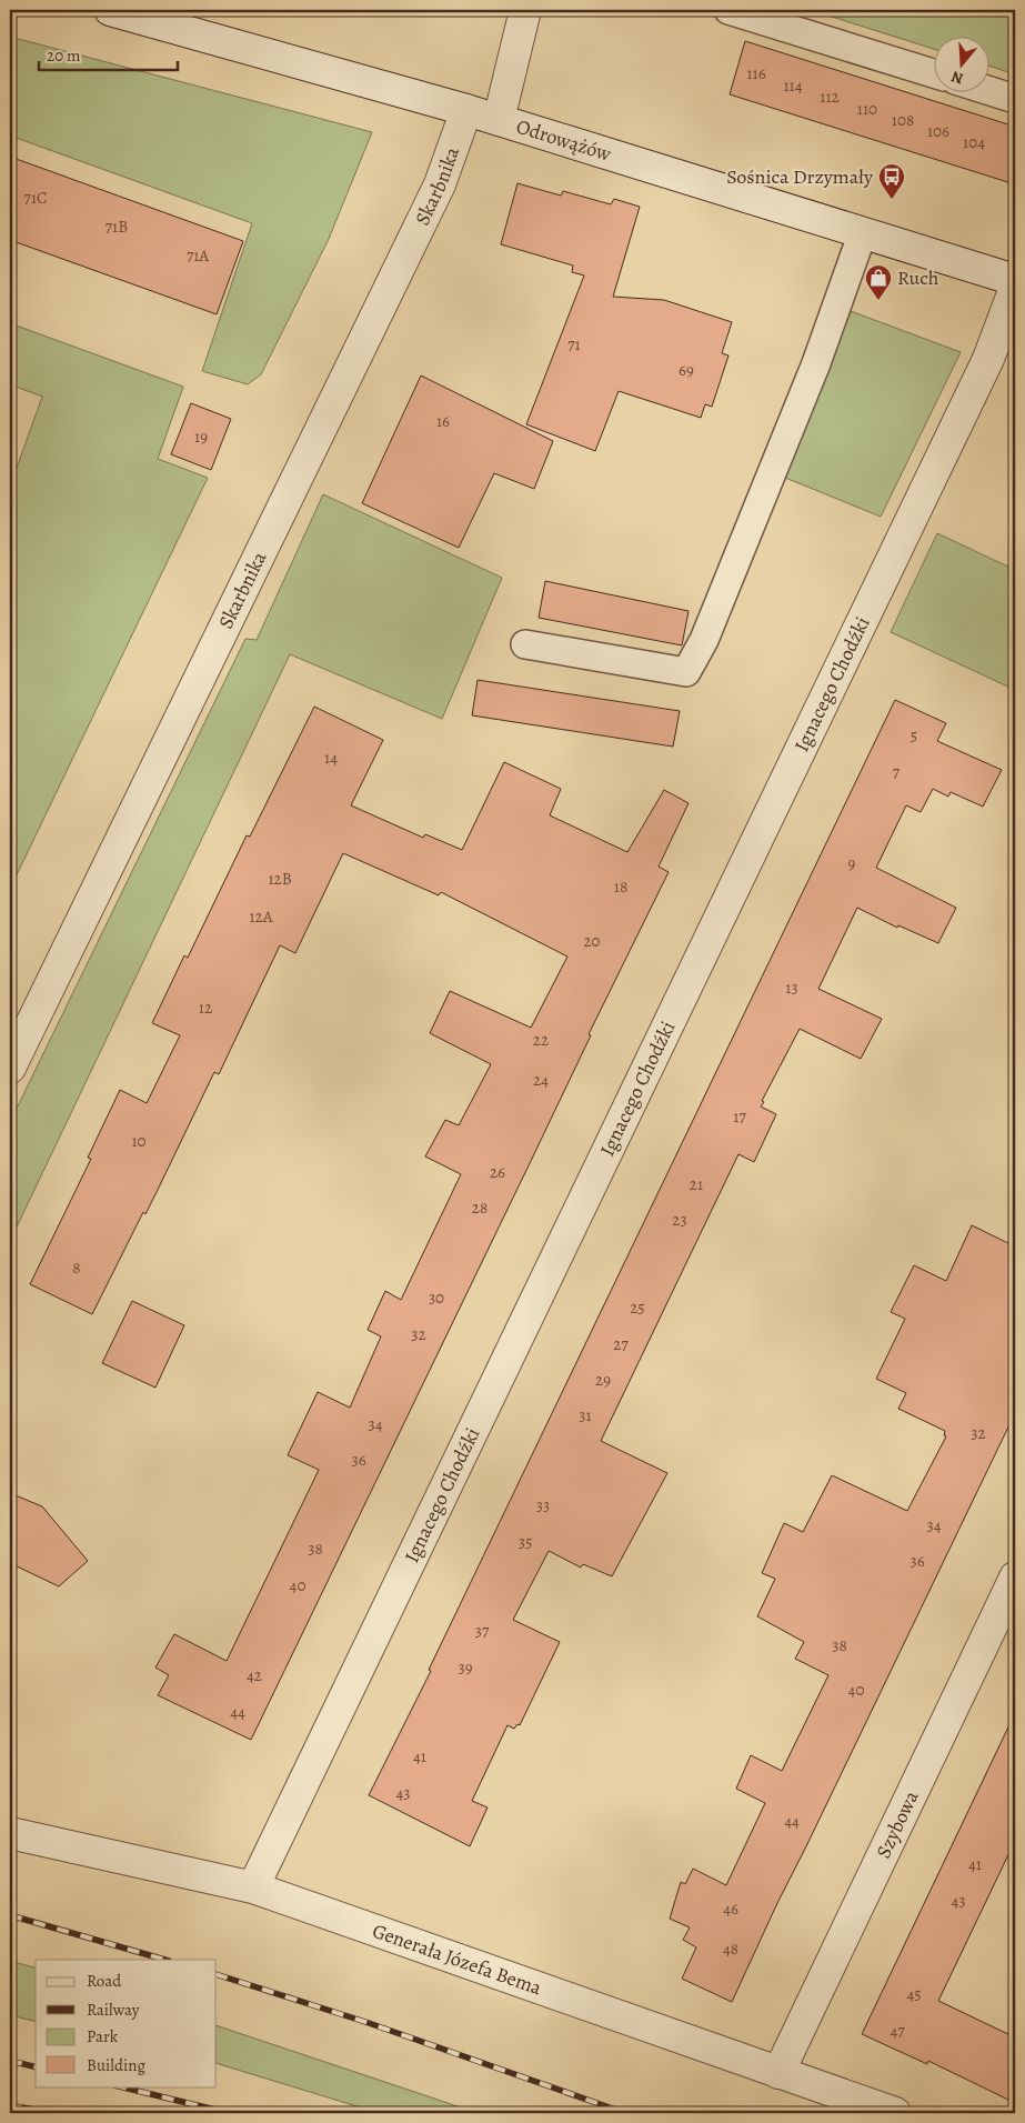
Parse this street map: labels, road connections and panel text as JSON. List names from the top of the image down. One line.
{"streets":{"street":["Odrowążów","Skarbnika","Ignacego Chodźki","Szybowa","Generała Józefa Bema"]},"crossings":[["Odrowążów","Skarbnika"],["Ignacego Chodźki","Generała Józefa Bema"],["Szybowa","Generała Józefa Bema"]],"places":{"bus stop":["Sośnica Drzymały"],"shop":["Ruch"]},"house_numbers":["116","114","112","110","108","106","104","71C","71B","71A","71","69","16","19","5","14","7","9","12B","18","12A","20","13","12","22","24","17","10","26","21","28","23","8","30","25","32","27","29","31","34","32","36","33","34","35","38","36","40","37","38","39","42","40","44","41","43","44","41","43","46","48","45","47"],"legend":["Road","Railway","Park","Building"],"scale_bar":"20 m","north":"bottom"}
